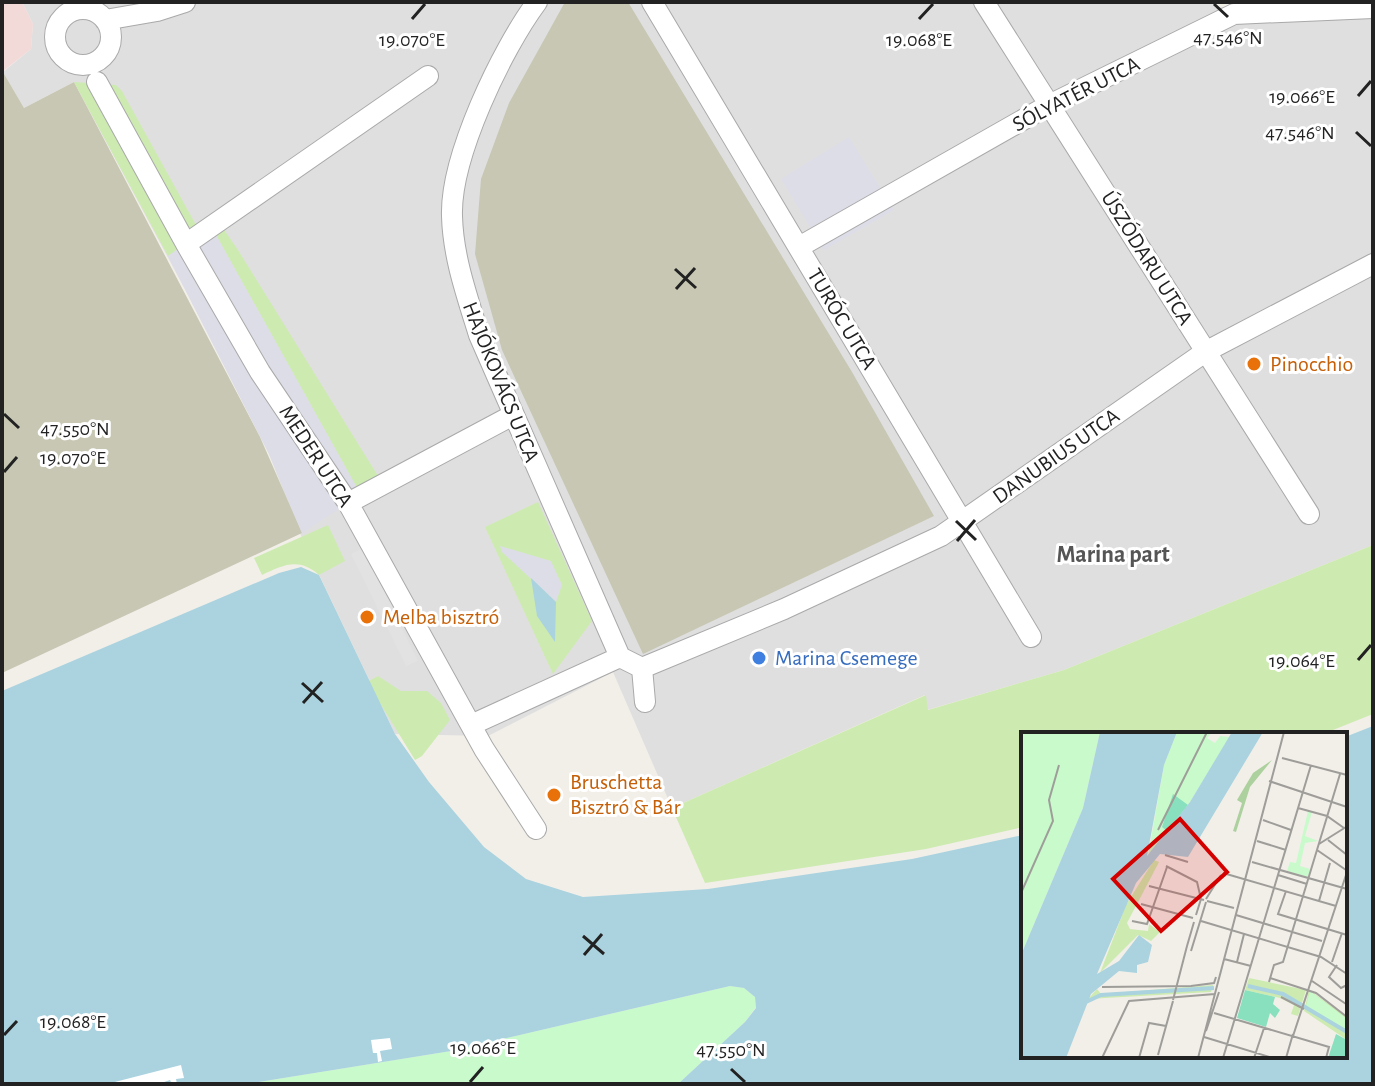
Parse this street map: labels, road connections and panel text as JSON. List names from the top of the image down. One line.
{"streets":{"street":["SÓLYATÉR UTCA","ÚSZÓDARU UTCA","TURÓC UTCA","HAJÓKOVÁCS UTCA","MEDER UTCA","DANUBIUS UTCA"]},"crossings":[["SÓLYATÉR UTCA","ÚSZÓDARU UTCA"],["SÓLYATÉR UTCA","TURÓC UTCA"],["ÚSZÓDARU UTCA","DANUBIUS UTCA"],["TURÓC UTCA","DANUBIUS UTCA"]],"districts":["Marina part"],"places":["Pinocchio","Melba bisztró","Marina Csemege","Bruschetta Bisztró & Bár"],"coordinates":["47.546°N","19.070°E","19.068°E","19.066°E","47.550°N","19.064°E"]}
